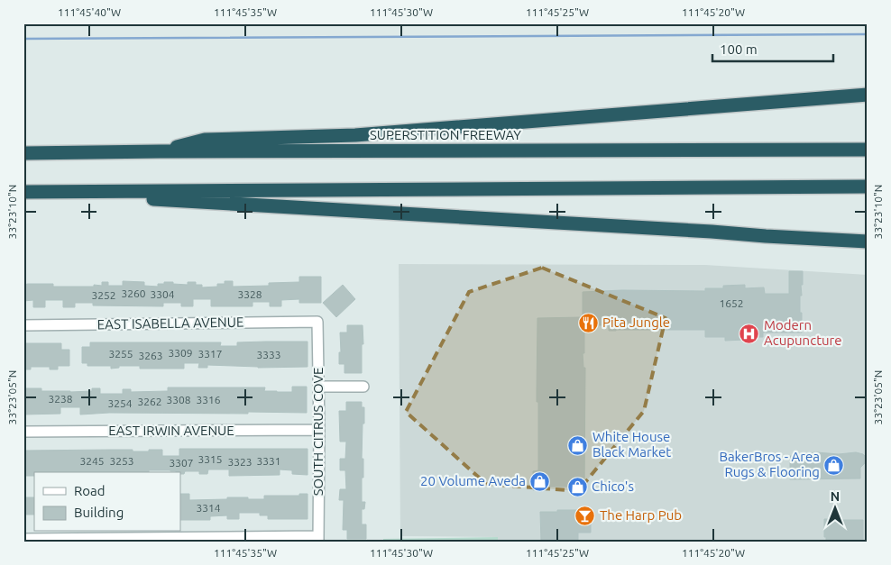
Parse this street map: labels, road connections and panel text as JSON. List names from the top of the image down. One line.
{"streets":{"highway":["SUPERSTITION FREEWAY"],"street":["EAST ISABELLA AVENUE","EAST IRWIN AVENUE","SOUTH CITRUS COVE"]},"crossings":[["EAST ISABELLA AVENUE","SOUTH CITRUS COVE"],["EAST IRWIN AVENUE","SOUTH CITRUS COVE"]],"places":{"restaurant":["Pita Jungle"],"hospital":["Modern Acupuncture"],"shop":["White House Black Market","BakerBros - Area Rugs & Flooring","20 Volume Aveda","Chico's"],"bar":["The Harp Pub"]},"house_numbers":["3260","3304","3328","3252","1652","3309","3255","3317","3333","3263","3238","3308","3316","3262","3254","3315","3245","3253","3331","3323","3307","3314"],"legend":["Road","Building"],"scale_bar":"100 m","north":"top","coordinates":["111°45'40\"W","111°45'35\"W","111°45'30\"W","111°45'25\"W","111°45'20\"W","33°23'10\"N","33°23'05\"N"]}
